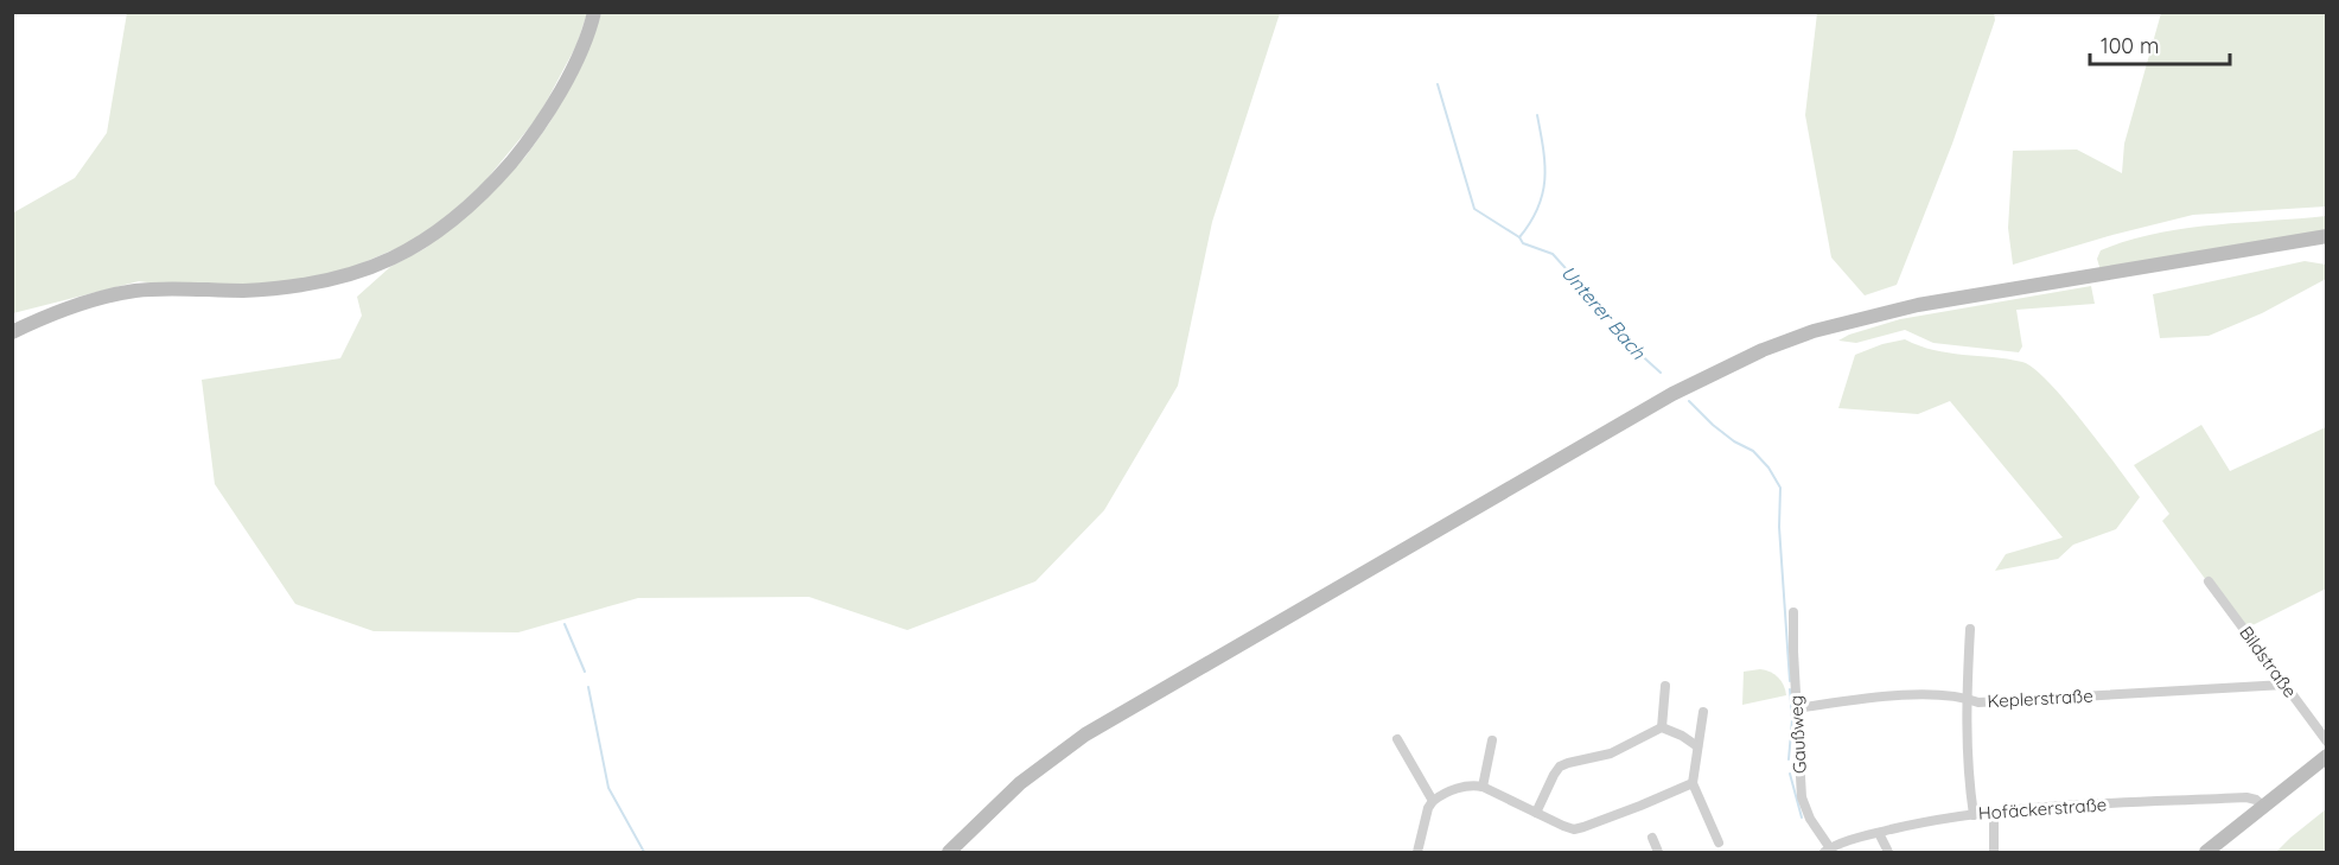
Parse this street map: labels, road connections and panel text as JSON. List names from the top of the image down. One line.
{"streets":{"street":["Bildstraße","Keplerstraße","Gaußweg","Hofäckerstraße"]},"crossings":[["Bildstraße","Keplerstraße"],["Keplerstraße","Gaußweg"],["Gaußweg","Hofäckerstraße"]],"water":["Unterer Bach"],"scale_bar":"100 m"}
